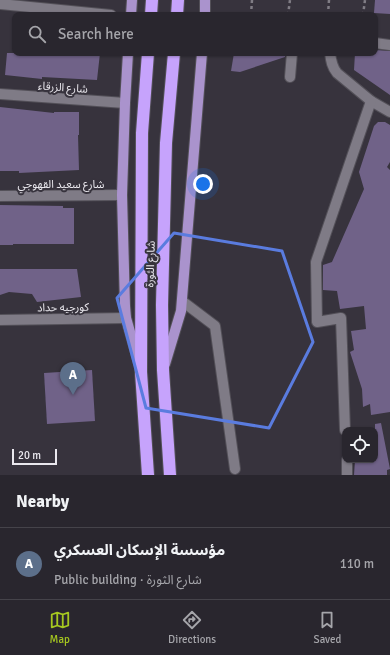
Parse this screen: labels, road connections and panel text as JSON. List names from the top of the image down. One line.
{"streets":{"highway":["شارع الثورة"],"street":["شارع الزرقاء","شارع سعيد القهوجي","كورجيه حداد"]},"scale_bar":"20 m","page":{"search":"Search here","pins":"A","scale":"20 m","heading":"Nearby","list":[{"mark":"A","name":"مؤسسة الإسكان العسكري","note":"Public building · شارع الثورة","value":"110 m"}],"nav":["Map","Directions","Saved"]}}
